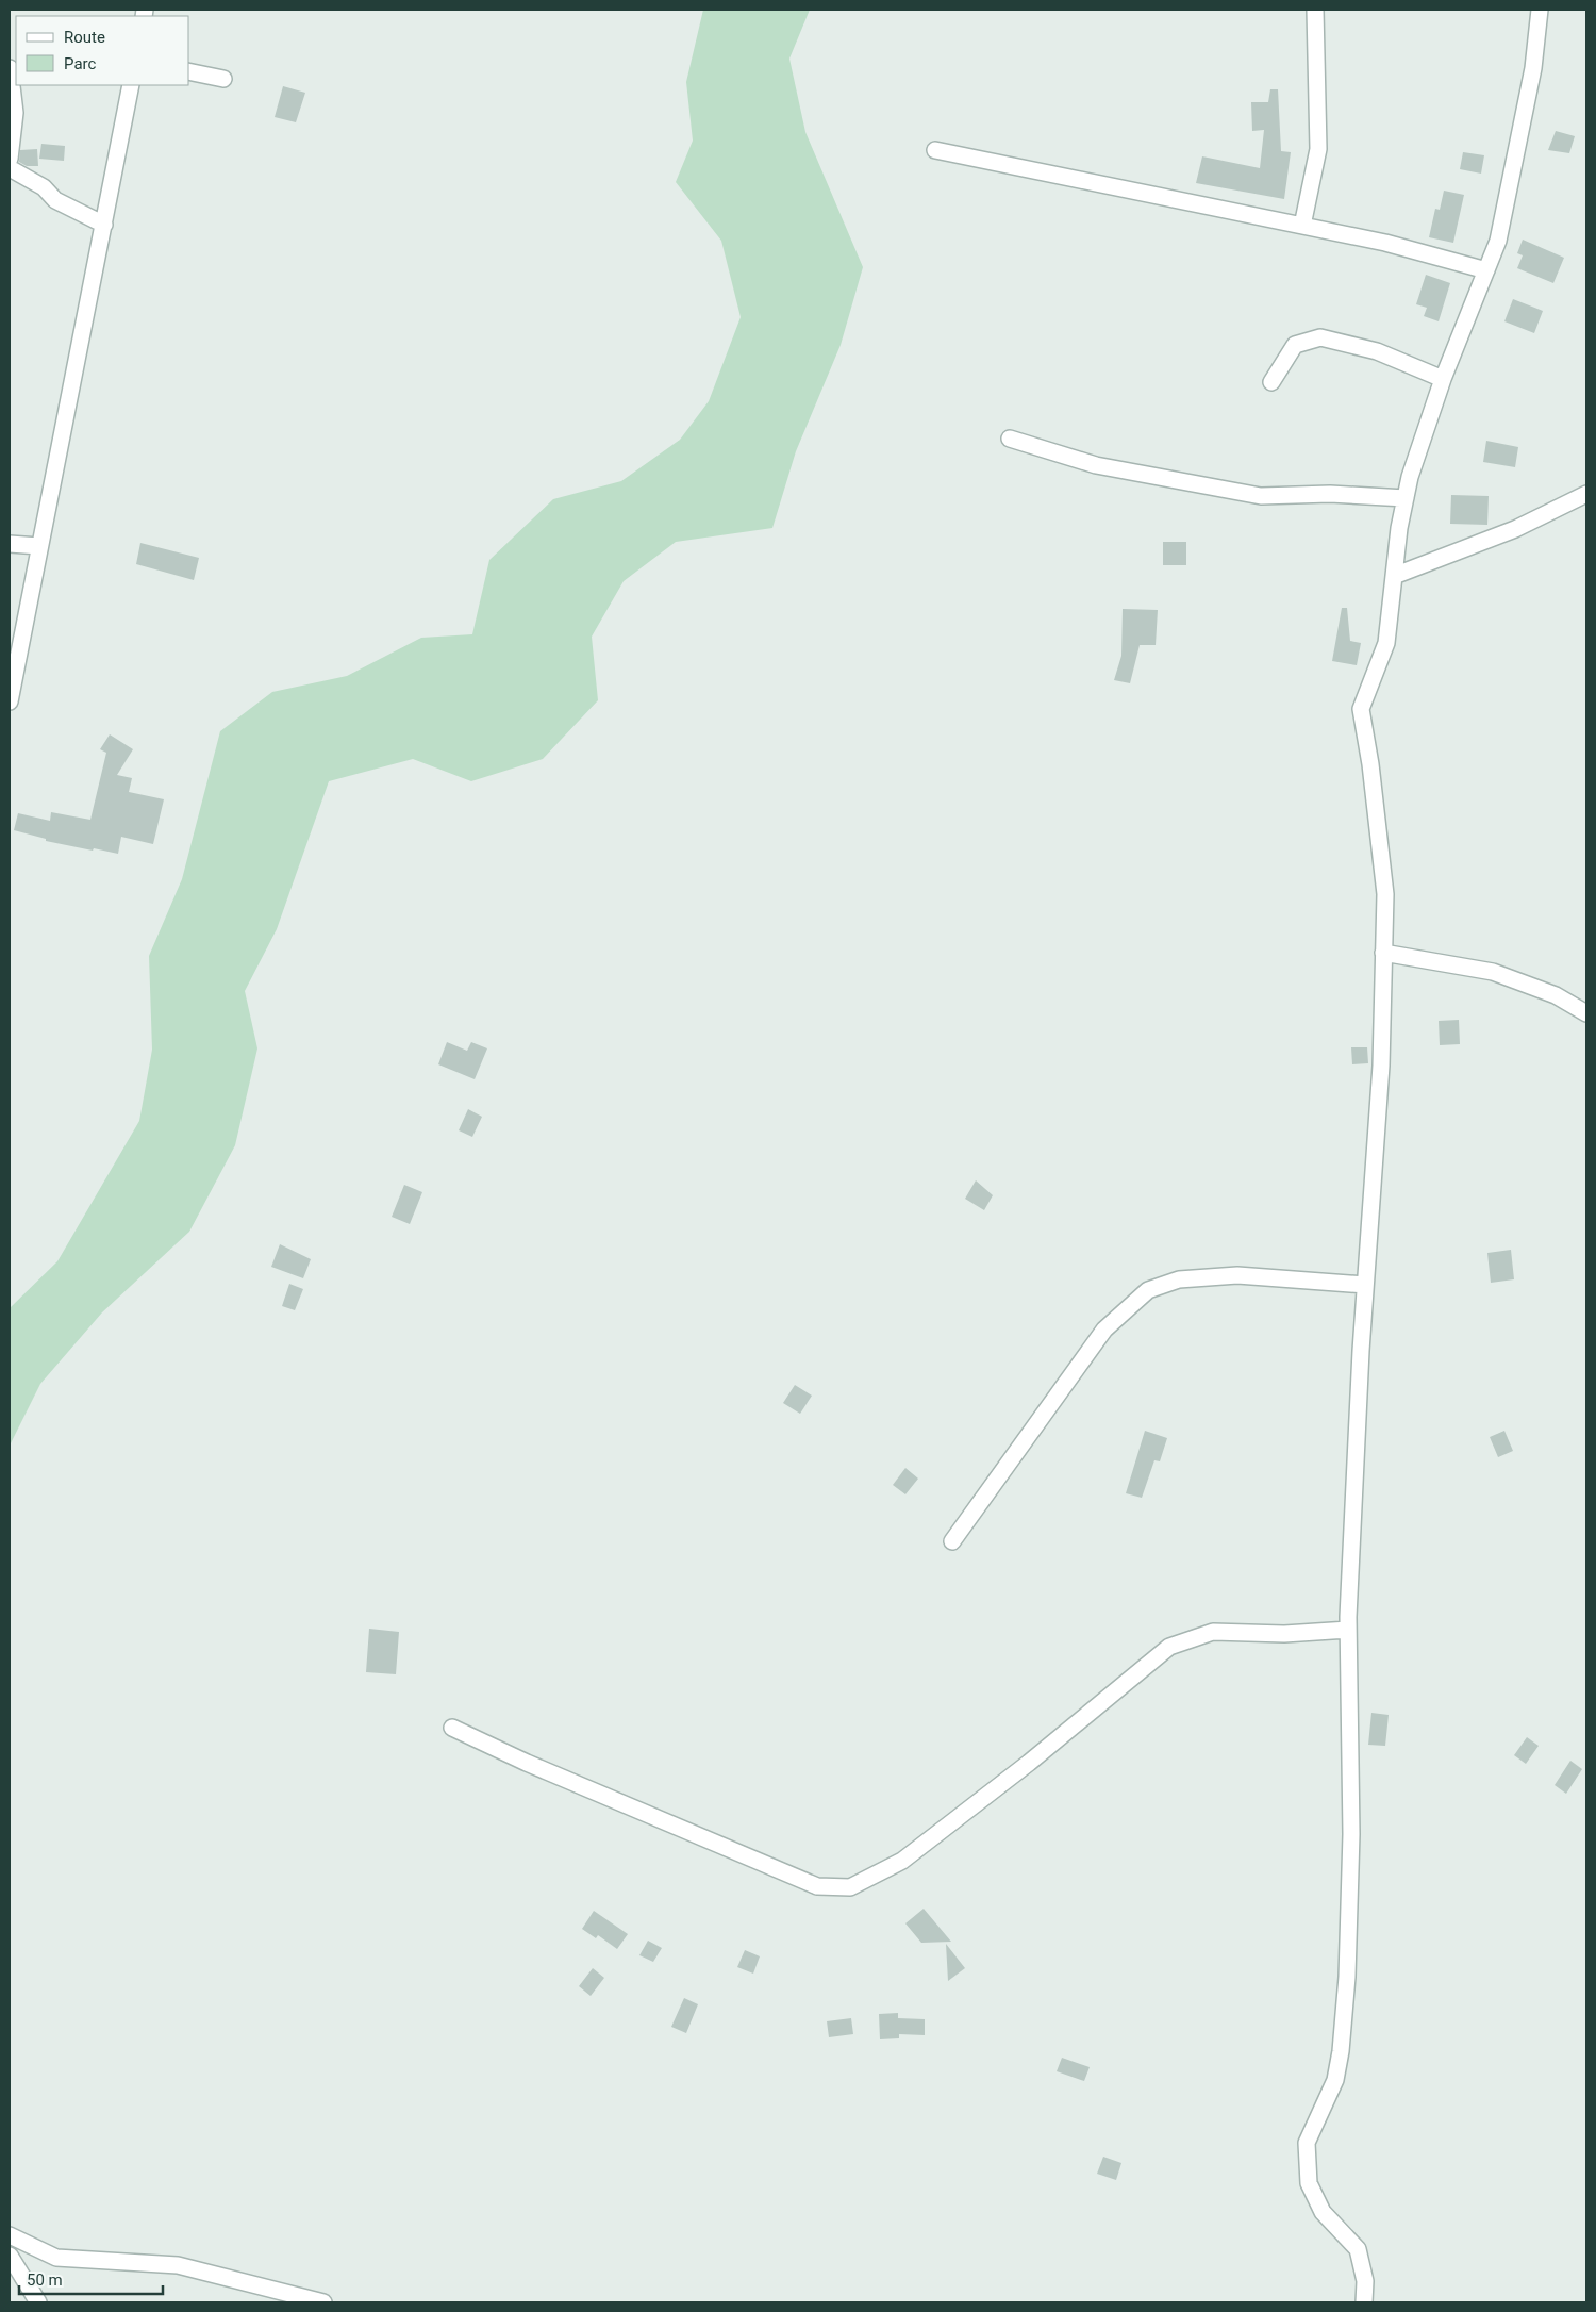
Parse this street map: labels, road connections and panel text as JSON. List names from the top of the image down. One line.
{"legend":["Route","Parc"],"scale_bar":"50 m"}
